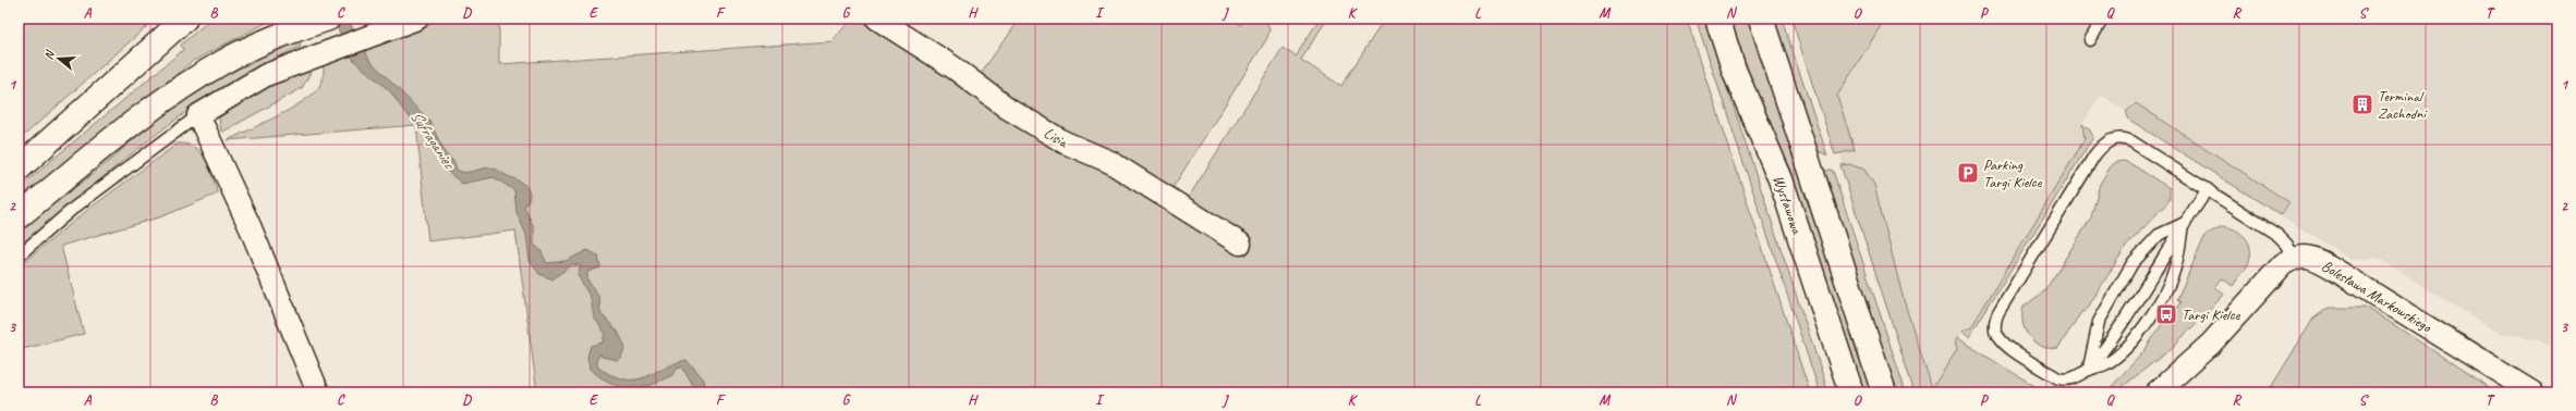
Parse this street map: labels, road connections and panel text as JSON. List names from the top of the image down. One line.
{"streets":{"main road":["Wystawowa"],"street":["Lisia","Bolesława Markowskiego"]},"water":["Sufraganiec"],"places":{"building":["Terminal Zachodni"],"parking":["Parking Targi Kielce"],"bus stop":["Targi Kielce"]},"north":"left","grid":{"columns":["A","B","C","D","E","F","G","H","I","J","K","L","M","N","O","P","Q","R","S","T"],"rows":["1","2","3"]}}
